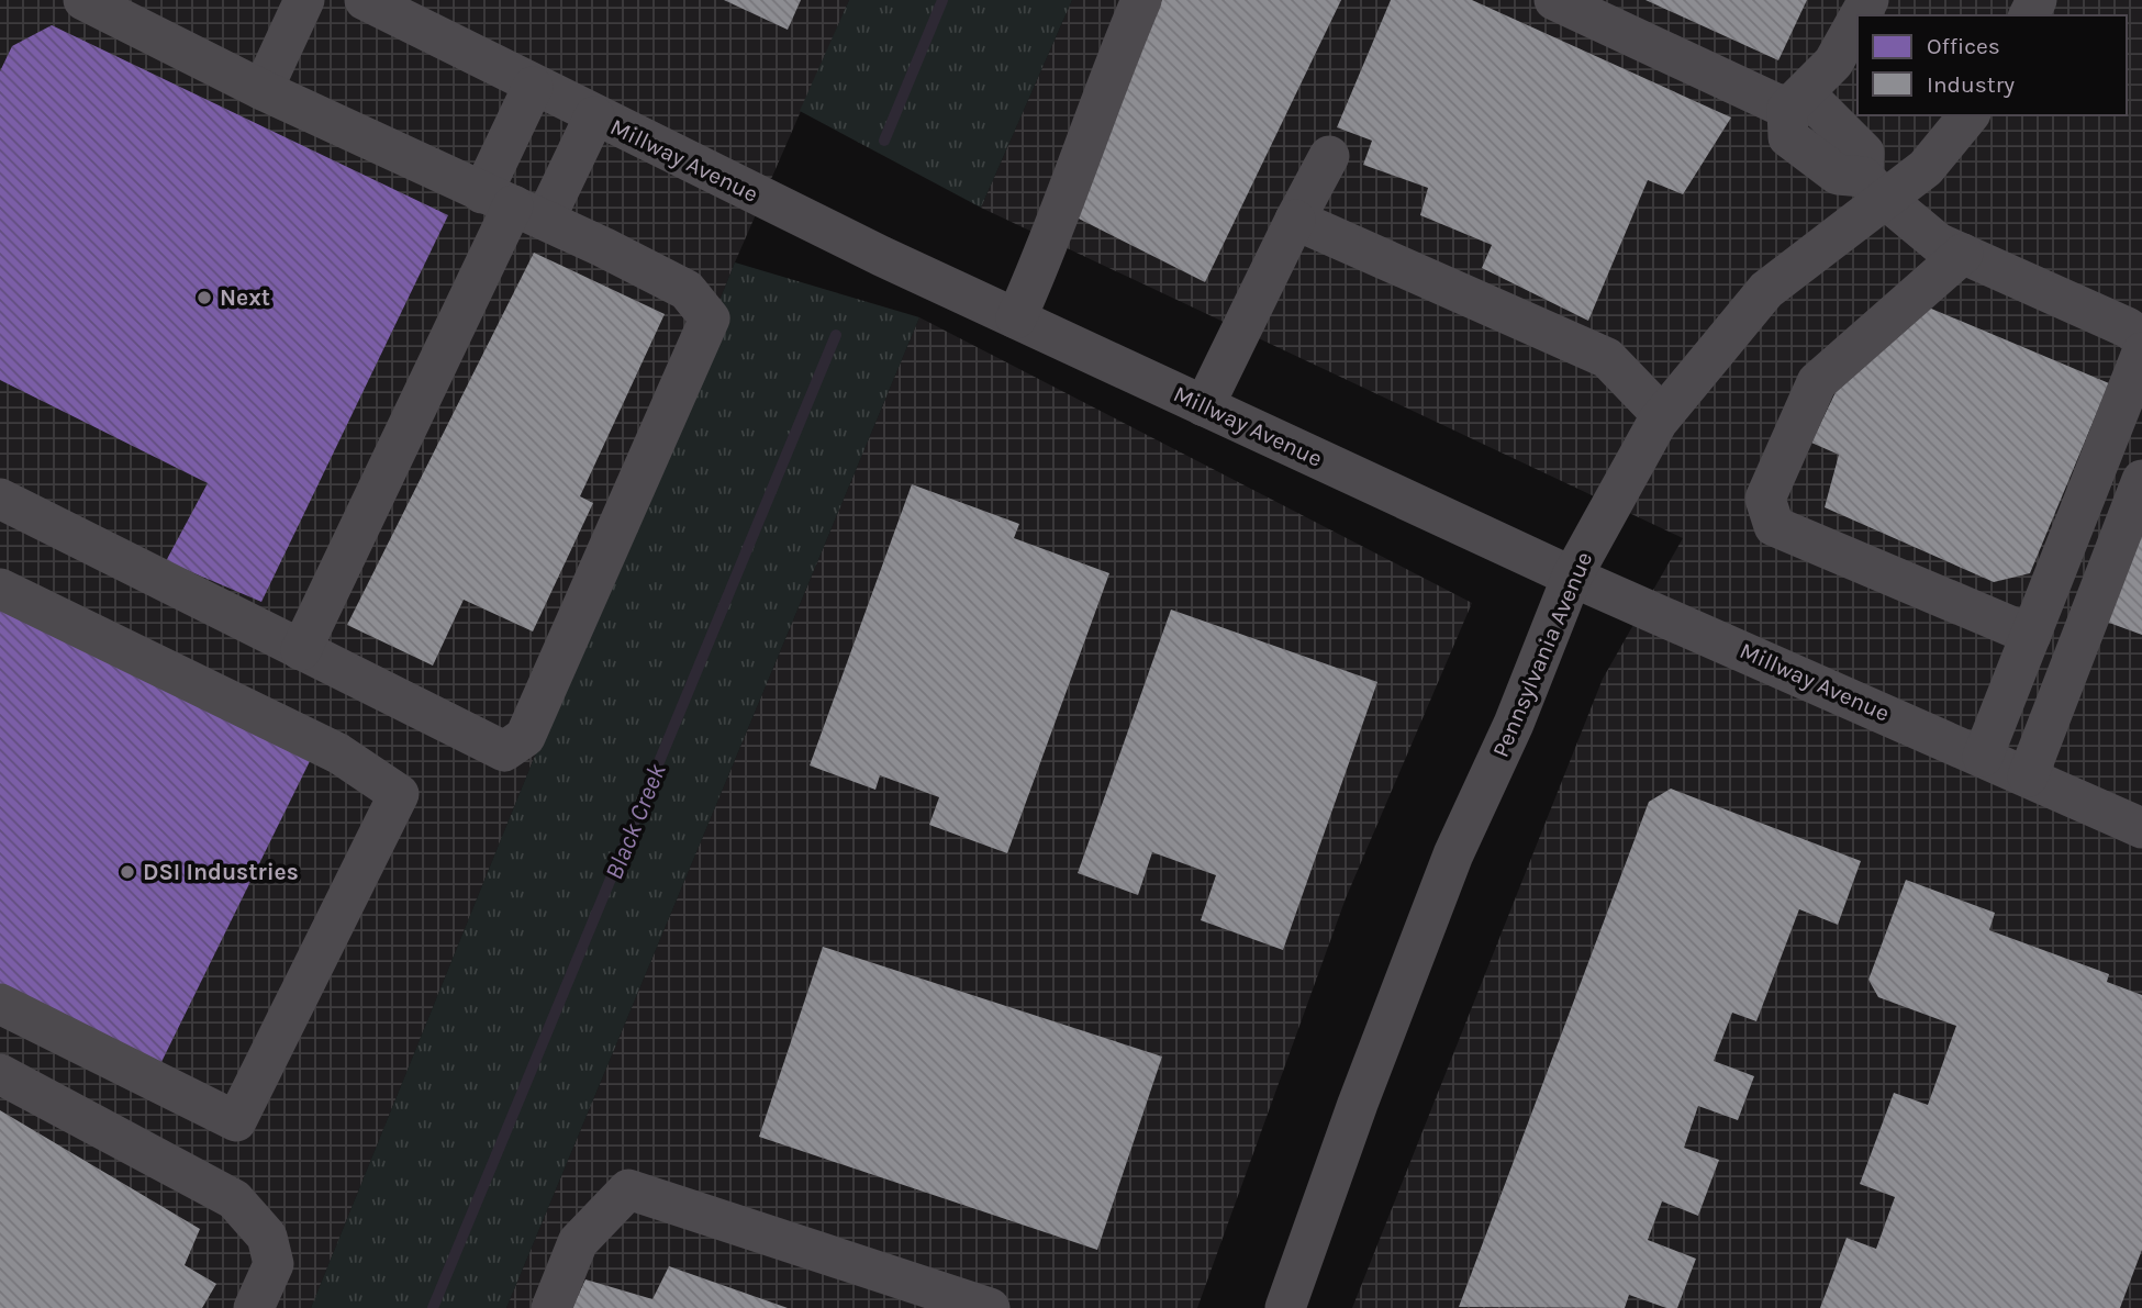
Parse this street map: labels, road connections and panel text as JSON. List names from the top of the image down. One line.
{"streets":{"street":["Millway Avenue","Pennsylvania Avenue"]},"crossings":[["Millway Avenue","Pennsylvania Avenue"]],"water":["Black Creek"],"places":["Next","DSI Industries"],"legend":["Offices","Industry"]}
